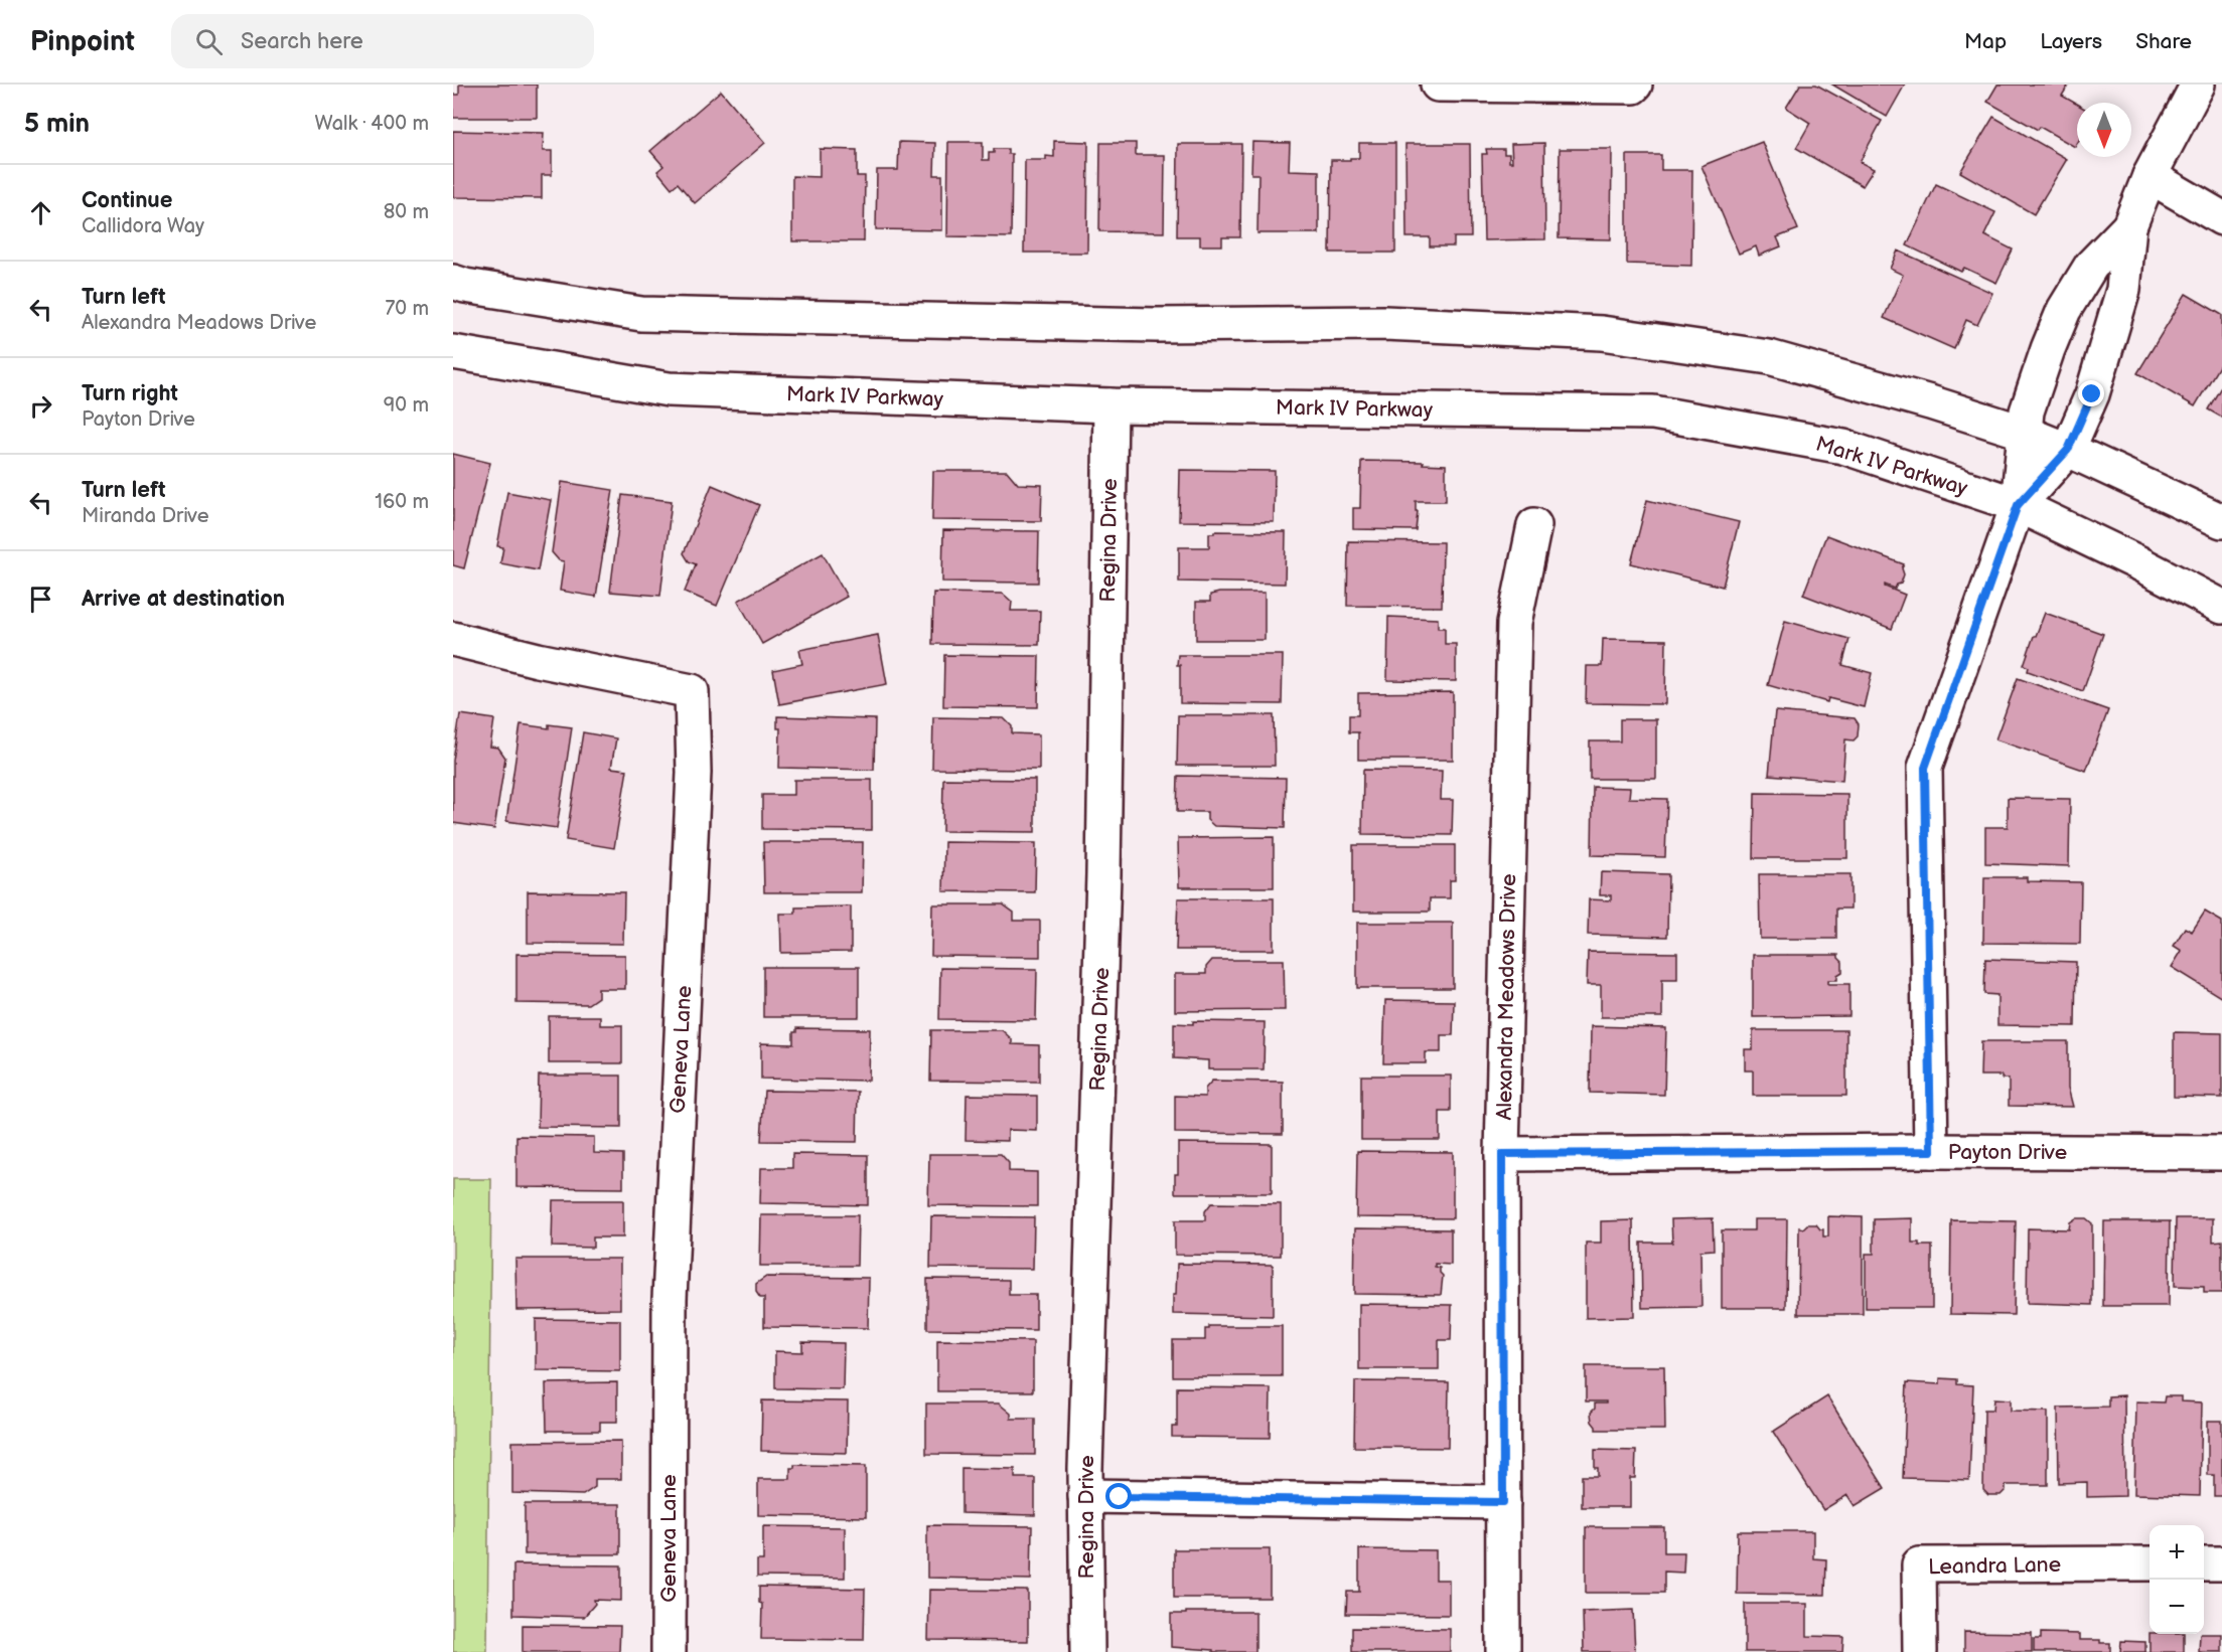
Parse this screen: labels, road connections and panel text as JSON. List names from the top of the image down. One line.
{"streets":{"street":["Mark IV Parkway","Regina Drive","Alexandra Meadows Drive","Geneva Lane","Payton Drive","Leandra Lane"]},"crossings":[["Mark IV Parkway","Regina Drive"],["Alexandra Meadows Drive","Payton Drive"]],"north":"bottom","page":{"header":"Pinpoint","search":"Search here","nav":["Map","Layers","Share"],"heading":["5 min","Walk · 400 m"],"list":[["Continue","Callidora Way","80 m"],["Turn left","Alexandra Meadows Drive","70 m"],["Turn right","Payton Drive","90 m"],["Turn left","Miranda Drive","160 m"],"Arrive at destination"],"map_buttons":["+","−"]}}
